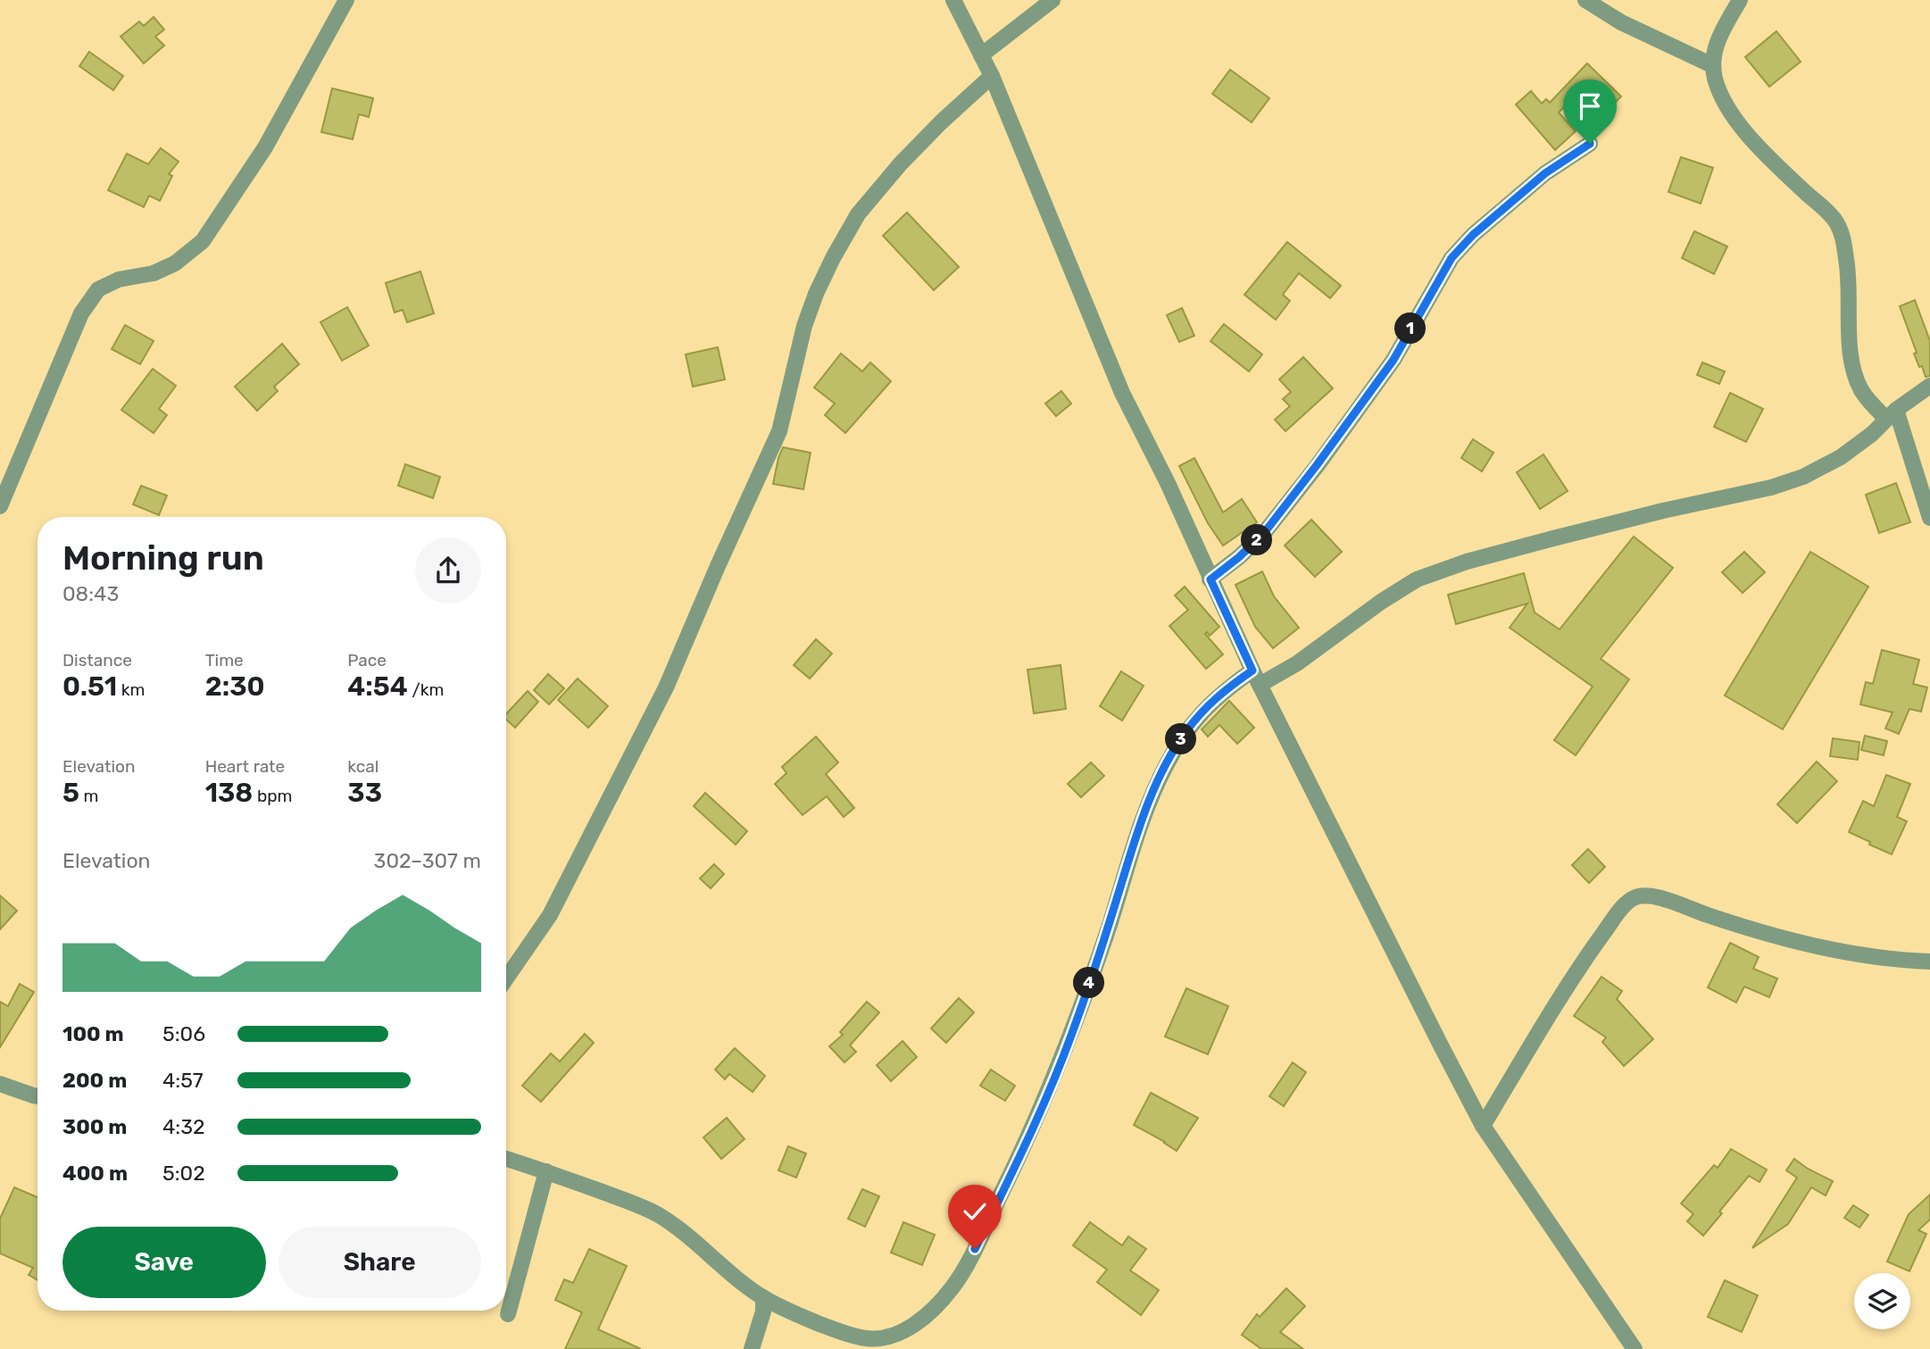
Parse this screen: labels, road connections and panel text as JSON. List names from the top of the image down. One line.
{"page":{"pins":["1","2","3","4"],"heading":["Morning run","08:43"],"stats":[["Distance","0.51 km"],["Time","2:30"],["Pace","4:54 /km"],["Elevation","5 m"],["Heart rate","138 bpm"],["kcal","33"]],"chart":["Elevation","302–307 m"],"list":[{"name":"100 m","note":"5:06"},{"name":"200 m","note":"4:57"},{"name":"300 m","note":"4:32"},{"name":"400 m","note":"5:02"}],"buttons":["Save","Share"]}}
